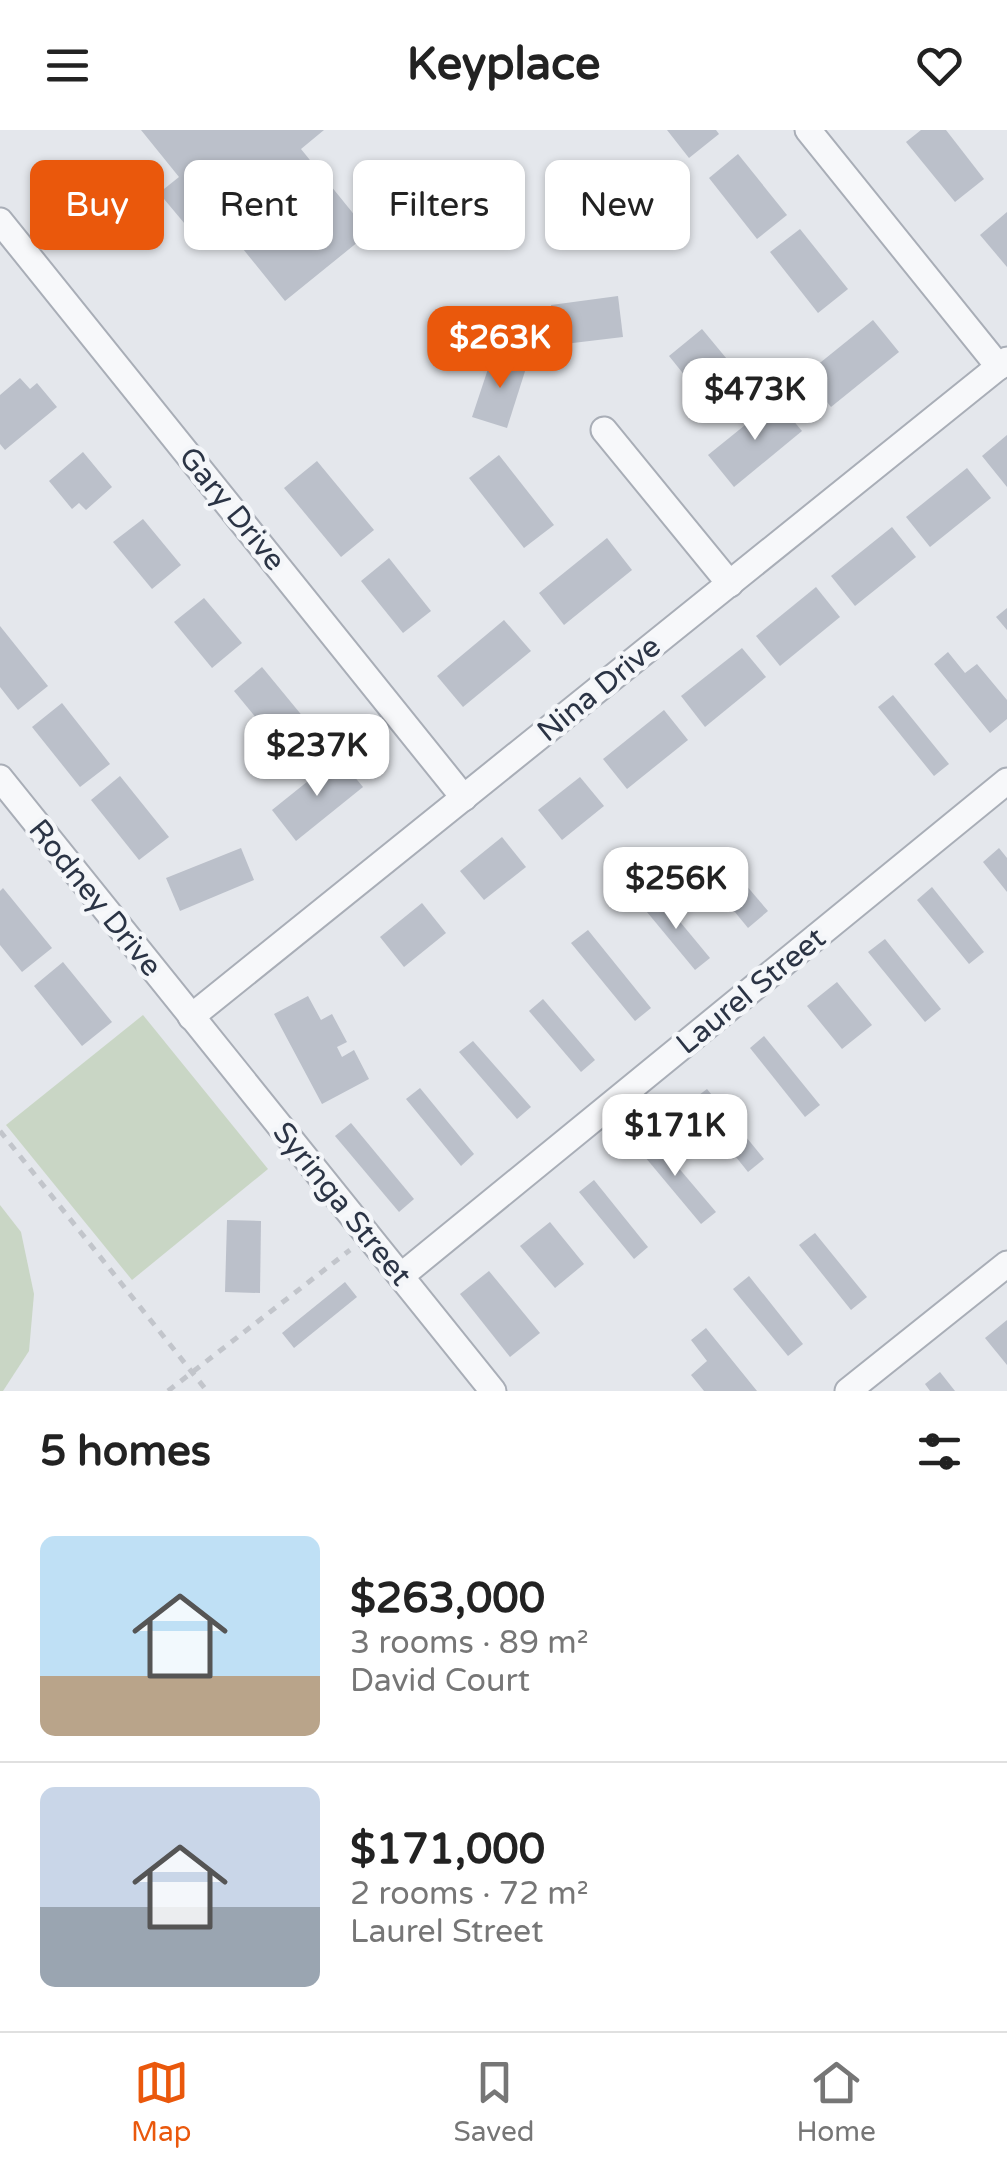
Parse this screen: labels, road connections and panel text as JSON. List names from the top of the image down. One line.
{"streets":{"street":["Gary Drive","Nina Drive","Rodney Drive","Laurel Street","Syringa Street"]},"crossings":[["Gary Drive","Nina Drive"],["Nina Drive","Rodney Drive"],["Nina Drive","Syringa Street"],["Rodney Drive","Syringa Street"],["Laurel Street","Syringa Street"]],"page":{"header":"Keyplace","chip":["Buy","Rent","Filters","New"],"price":["$263K","$473K","$237K","$256K","$171K"],"heading":"5 homes","list":[{"name":"$263,000","note":"3 rooms · 89 m² · David Court"},{"name":"$171,000","note":"2 rooms · 72 m² · Laurel Street"}],"tabs":["Map","Saved","Home"]}}
